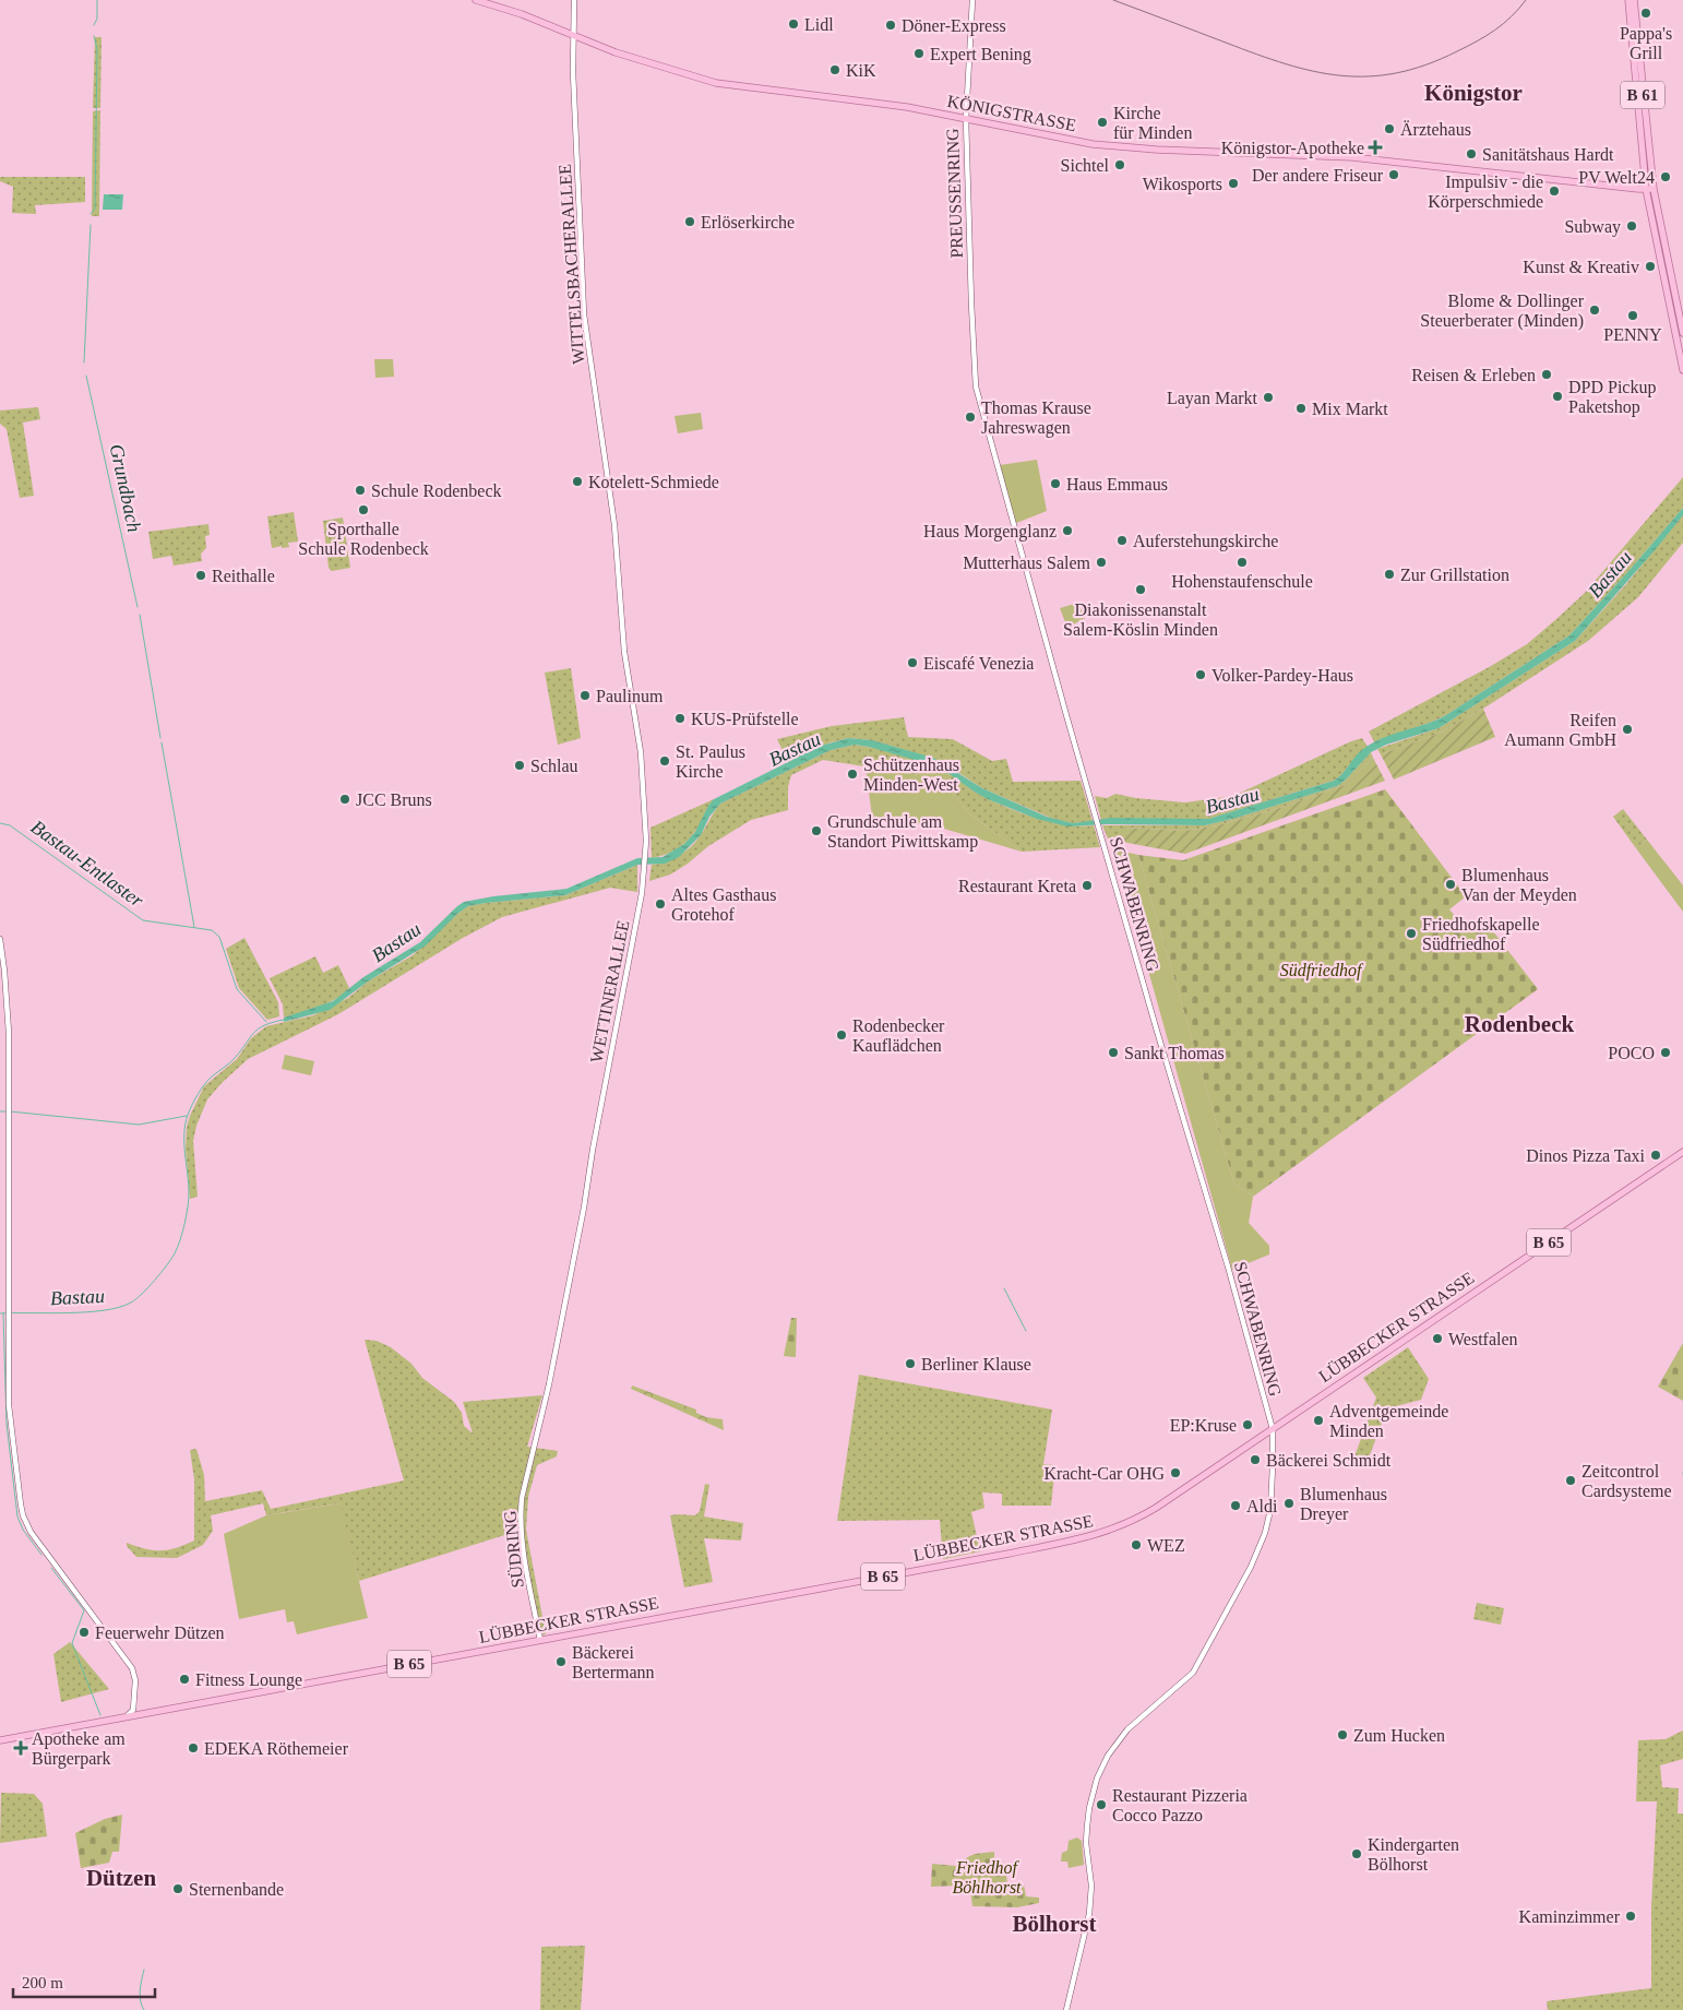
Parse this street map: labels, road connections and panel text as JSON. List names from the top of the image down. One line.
{"streets":{"main road":["B 61","KÖNIGSTRASSE","B 65","LÜBBECKER STRASSE"],"street":["PREUSSENRING","WITTELSBACHERALLEE","SCHWABENRING","WETTINERALLEE","SÜDRING"]},"crossings":[["B 61","KÖNIGSTRASSE"],["KÖNIGSTRASSE","PREUSSENRING"],["KÖNIGSTRASSE","WITTELSBACHERALLEE"],["PREUSSENRING","SCHWABENRING"],["WITTELSBACHERALLEE","WETTINERALLEE"],["SCHWABENRING","LÜBBECKER STRASSE"],["WETTINERALLEE","SÜDRING"],["LÜBBECKER STRASSE","SÜDRING"]],"districts":["Königstor","Rodenbeck","Dützen","Bölhorst"],"water":["Grundbach","Bastau","Bastau-Entlaster"],"parks":["Südfriedhof","Friedhof Böhlhorst"],"places":{"other":["Pappa's Grill","Lidl","Döner-Express","Expert Bening","KiK","Kirche für Minden","Ärztehaus","Sanitätshaus Hardt","Sichtel","Der andere Friseur","PV Welt24","Wikosports","Impulsiv - die Körperschmiede","Erlöserkirche","Subway","Kunst & Kreativ","Blome & Dollinger Steuerberater (Minden)","PENNY","Reisen & Erleben","DPD Pickup Paketshop","Layan Markt","Mix Markt","Thomas Krause Jahreswagen","Kotelett-Schmiede","Haus Emmaus","Schule Rodenbeck","Sporthalle Schule Rodenbeck","Haus Morgenglanz","Auferstehungskirche","Mutterhaus Salem","Hohenstaufenschule","Zur Grillstation","Reithalle","Diakonissenanstalt Salem-Köslin Minden","Eiscafé Venezia","Volker-Pardey-Haus","Paulinum","KUS-Prüfstelle","Reifen Aumann GmbH","St. Paulus Kirche","Schlau","Schützenhaus Minden-West","JCC Bruns","Grundschule am Standort Piwittskamp","Blumenhaus Van der Meyden","Restaurant Kreta","Altes Gasthaus Grotehof","Friedhofskapelle Südfriedhof","Rodenbecker Kauflädchen","Sankt Thomas","POCO","Dinos Pizza Taxi","Westfalen","Berliner Klause","Adventgemeinde Minden","EP:Kruse","Bäckerei Schmidt","Kracht-Car OHG","Zeitcontrol Cardsysteme","Blumenhaus Dreyer","Aldi","WEZ","Feuerwehr Dützen","Bäckerei Bertermann","Fitness Lounge","Zum Hucken","EDEKA Röthemeier","Restaurant Pizzeria Cocco Pazzo","Kindergarten Bölhorst","Sternenbande","Kaminzimmer"],"health":["Königstor-Apotheke","Apotheke am Bürgerpark"]},"scale_bar":"200 m"}
